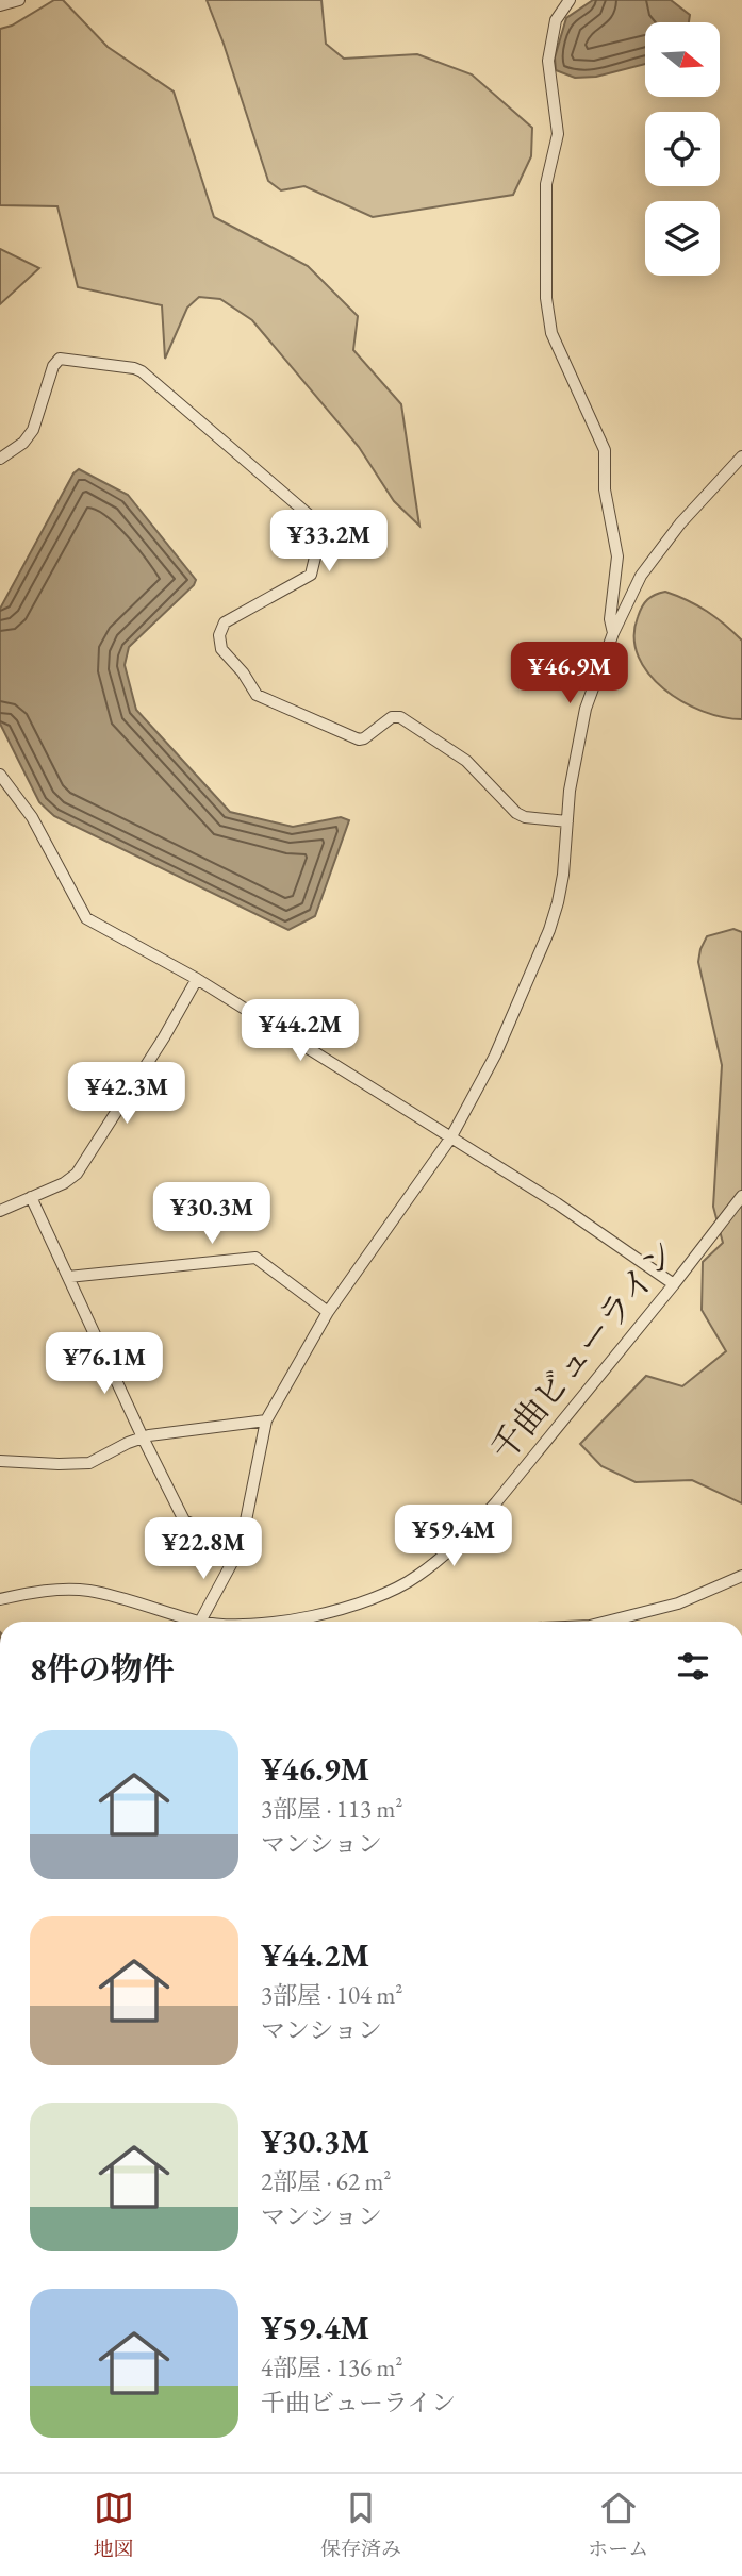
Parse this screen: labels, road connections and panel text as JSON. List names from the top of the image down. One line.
{"streets":{"street":["千曲ビューライン"]},"north":"right","page":{"price":["¥33.2M","¥46.9M","¥44.2M","¥42.3M","¥30.3M","¥76.1M","¥59.4M","¥22.8M"],"heading":"8件の物件","list":[{"name":"¥46.9M","note":"3部屋 · 113 m² · マンション"},{"name":"¥44.2M","note":"3部屋 · 104 m² · マンション"},{"name":"¥30.3M","note":"2部屋 · 62 m² · マンション"},{"name":"¥59.4M","note":"4部屋 · 136 m² · 千曲ビューライン"}],"tabs":["地図","保存済み","ホーム"]}}
